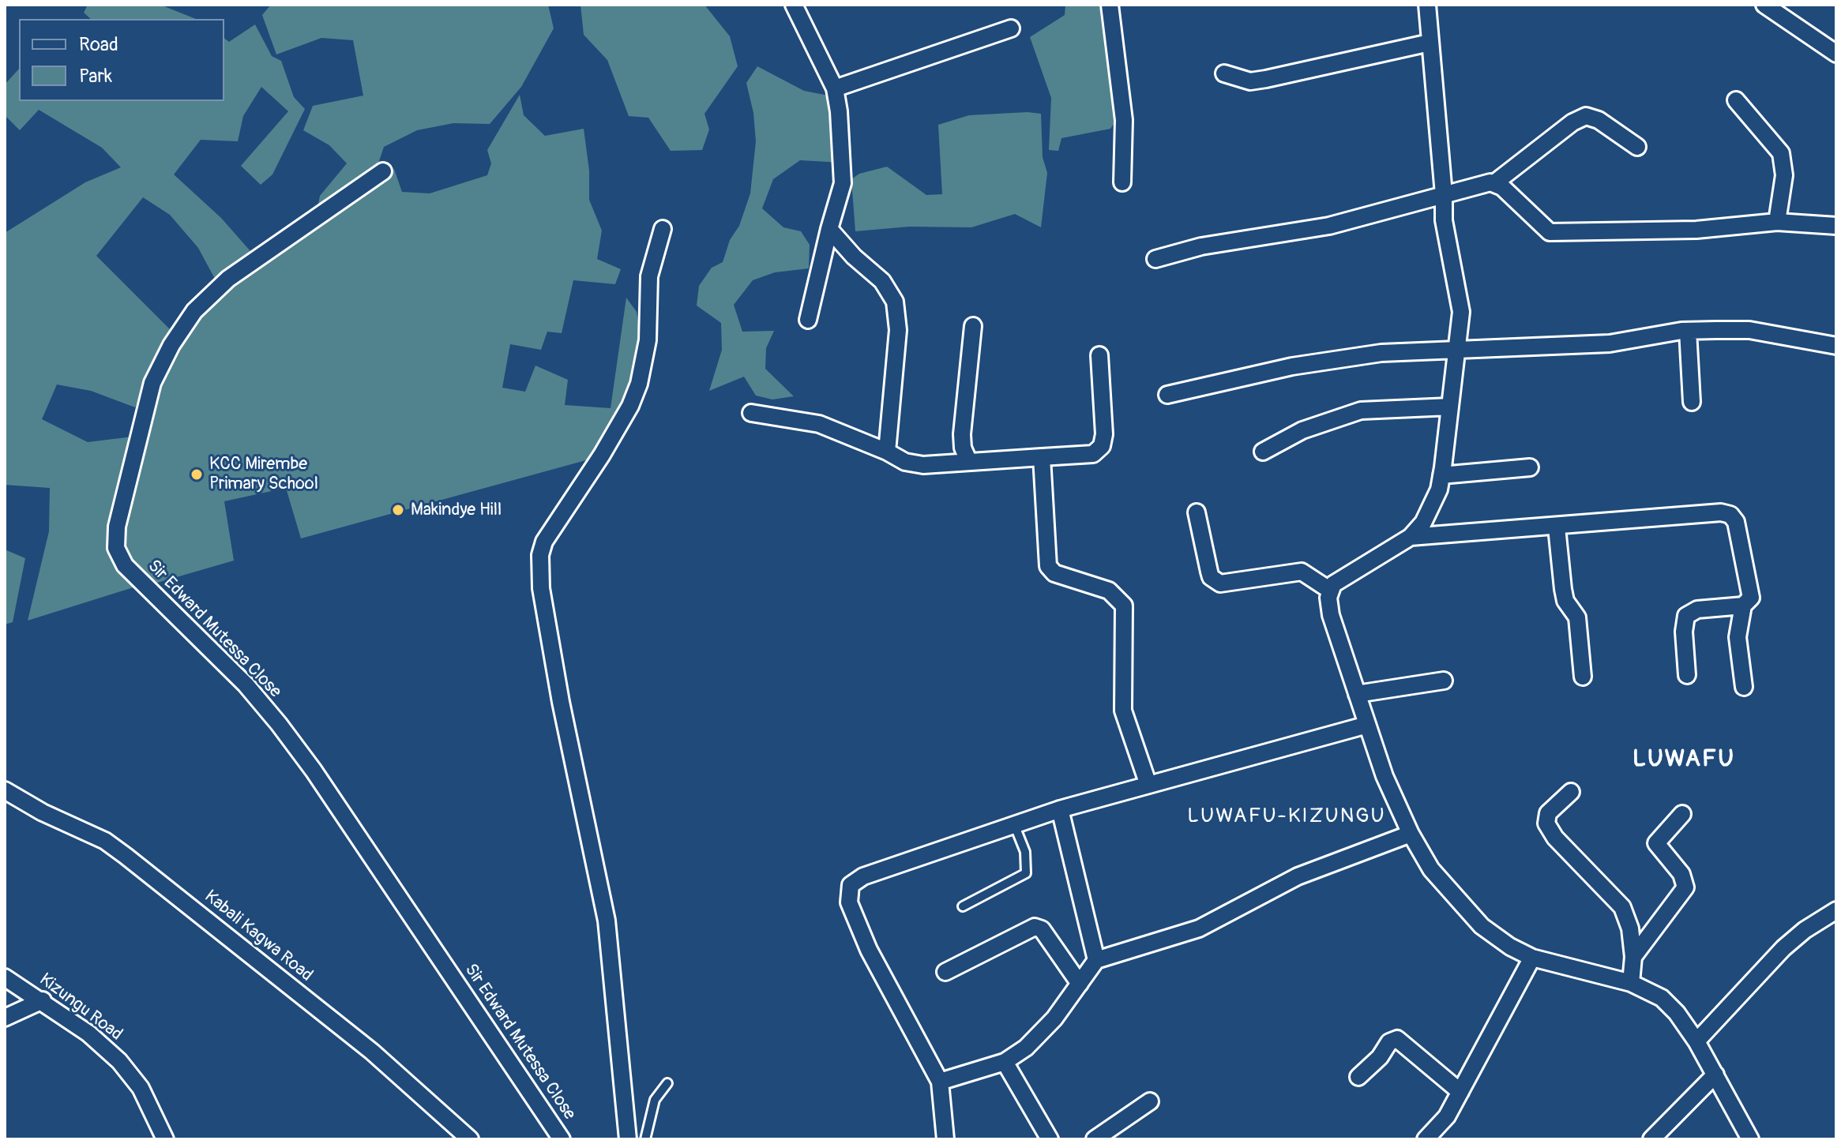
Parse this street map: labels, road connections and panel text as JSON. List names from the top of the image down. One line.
{"streets":{"street":["Sir Edward Mutessa Close","Kabali Kagwa Road","Kizungu Road"]},"districts":["LUWAFU","LUWAFU-KIZUNGU"],"places":["KCC Mirembe Primary School","Makindye Hill"],"legend":["Road","Park"]}
